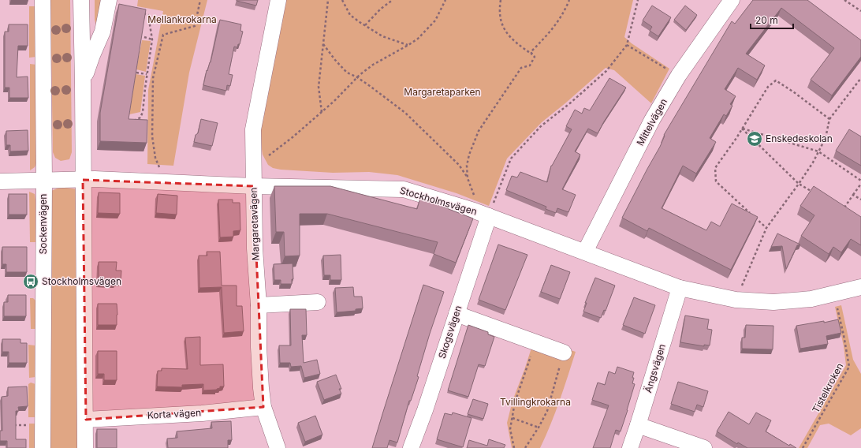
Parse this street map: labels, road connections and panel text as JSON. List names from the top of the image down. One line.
{"streets":{"street":["Mittelvägen","Stockholmsvägen","Sockenvägen","Margaretavägen","Skogsvägen","Ängsvägen","Korta vägen"],"path":["Tistelkroken"]},"crossings":[["Mittelvägen","Stockholmsvägen"],["Stockholmsvägen","Sockenvägen"],["Stockholmsvägen","Margaretavägen"],["Stockholmsvägen","Skogsvägen"],["Stockholmsvägen","Ängsvägen"],["Stockholmsvägen","Tistelkroken"],["Margaretavägen","Korta vägen"]],"parks":["Mellankrokarna","Margaretaparken","Tvillingkrokarna"],"places":{"school or university":["Enskedeskolan"],"bus stop":["Stockholmsvägen"]},"scale_bar":"20 m"}
